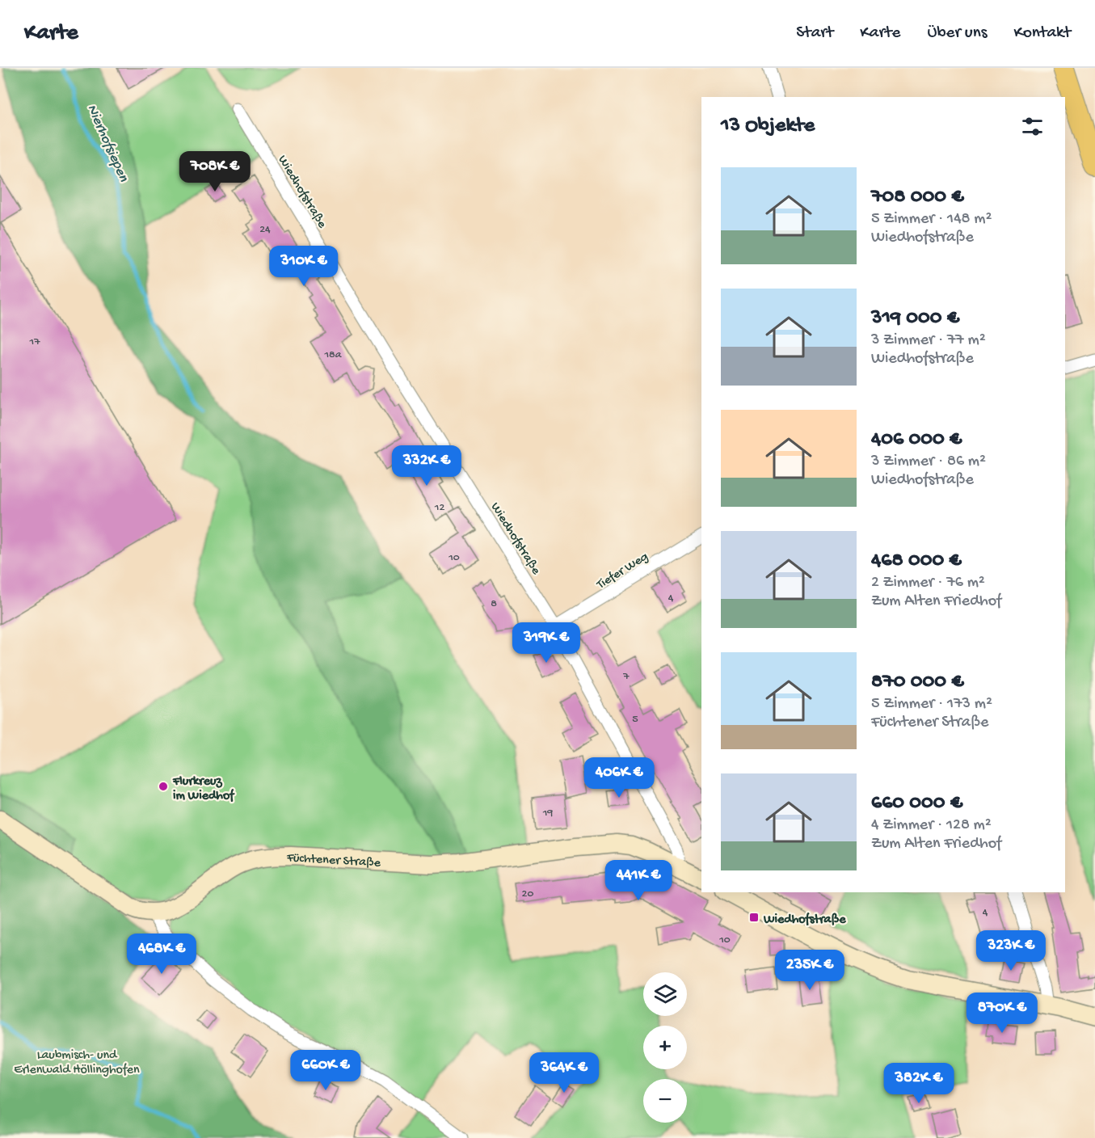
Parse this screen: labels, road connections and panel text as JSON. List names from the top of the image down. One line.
{"streets":{"street":["Wiedhofstraße","Tiefer Weg","Füchtener Straße"]},"crossings":[["Wiedhofstraße","Tiefer Weg"],["Wiedhofstraße","Füchtener Straße"]],"water":["Nierhofsiepen"],"parks":["Laubmisch- und Erlenwald Höllinghofen"],"places":{"other":["Flurkreuz im Wiedhof"],"transit":["Wiedhofstraße"]},"house_numbers":["24","17","18a","12","10","4","8","7","5","19","20","4","10"],"page":{"header":"Karte","nav":["Start","Karte","Über uns","Kontakt"],"heading":"13 Objekte","price":["708K €","310K €","332K €","319K €","406K €","441K €","323K €","468K €","235K €","870K €","660K €","364K €","382K €"],"list":[{"name":"708 000 €","note":"5 Zimmer · 148 m² · Wiedhofstraße"},{"name":"319 000 €","note":"3 Zimmer · 77 m² · Wiedhofstraße"},{"name":"406 000 €","note":"3 Zimmer · 86 m² · Wiedhofstraße"},{"name":"468 000 €","note":"2 Zimmer · 76 m² · Zum Alten Friedhof"},{"name":"870 000 €","note":"5 Zimmer · 173 m² · Füchtener Straße"},{"name":"660 000 €","note":"4 Zimmer · 128 m² · Zum Alten Friedhof"}],"map_buttons":["+","−"]}}
